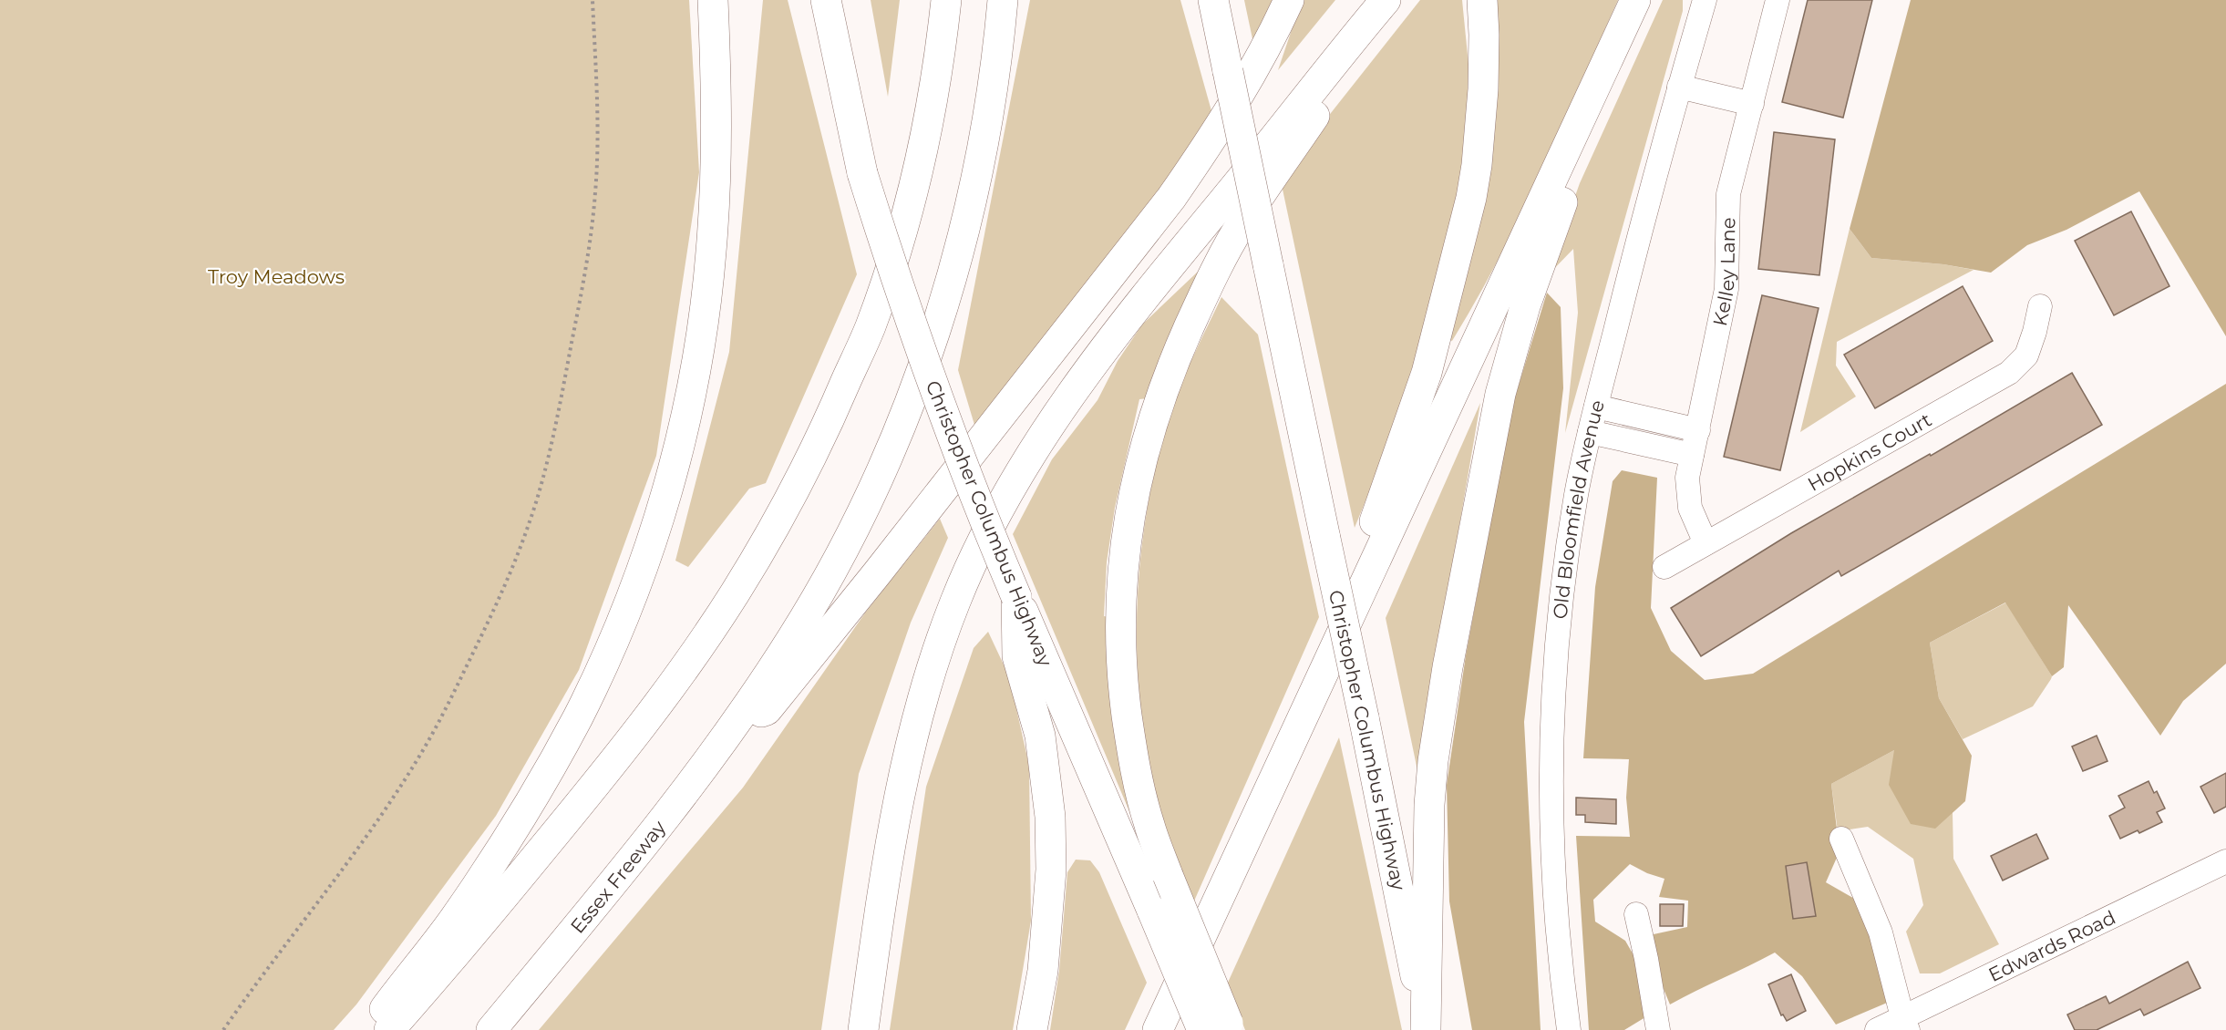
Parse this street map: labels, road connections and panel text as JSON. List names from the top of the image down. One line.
{"streets":{"highway":["Christopher Columbus Highway","Essex Freeway"],"street":["Kelley Lane","Hopkins Court","Old Bloomfield Avenue","Edwards Road"]},"crossings":[["Kelley Lane","Hopkins Court"]],"parks":["Troy Meadows"]}
